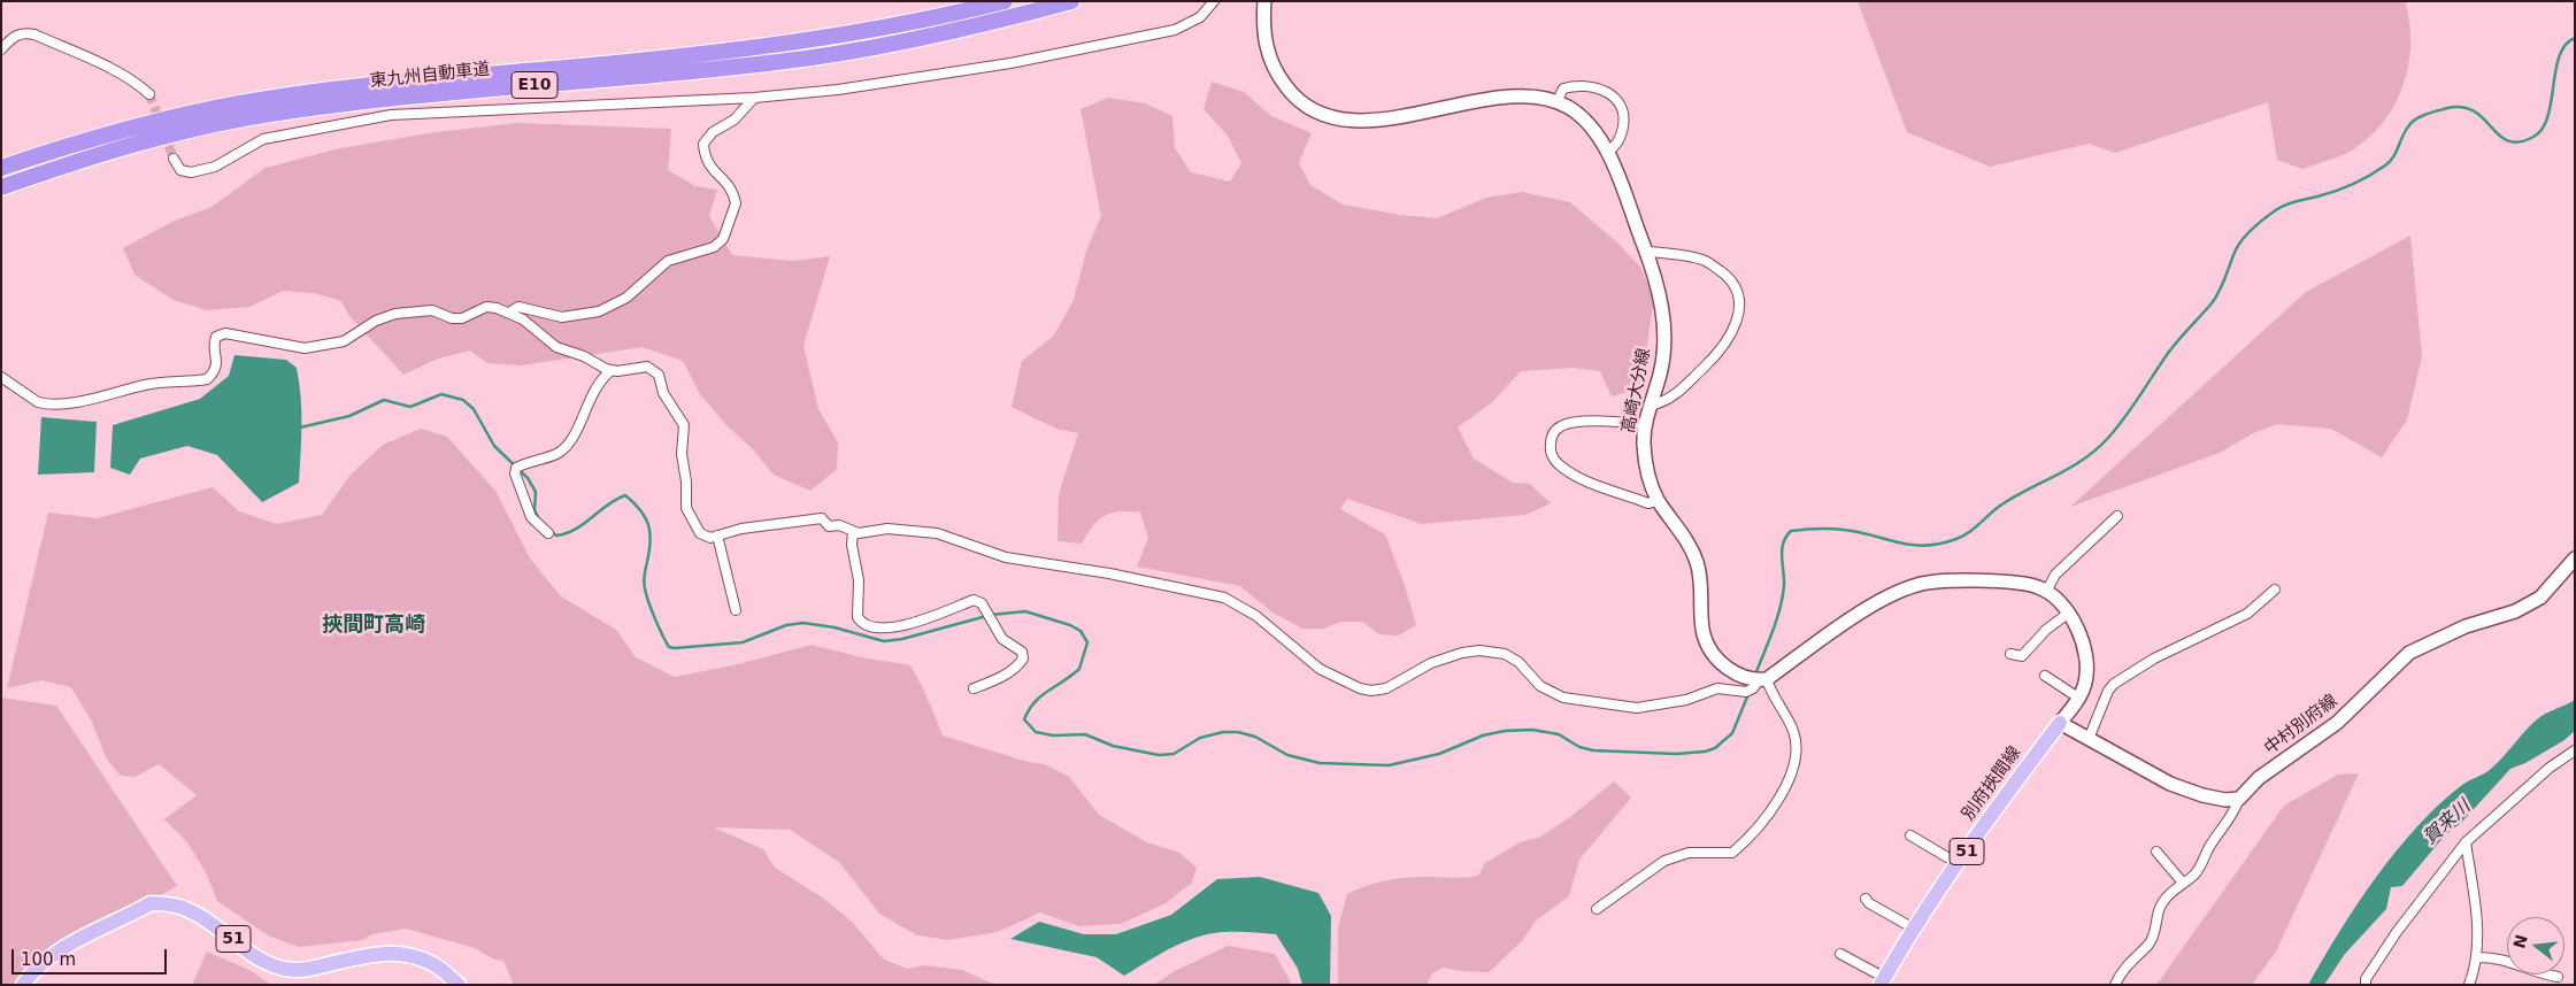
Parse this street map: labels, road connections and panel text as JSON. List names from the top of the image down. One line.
{"streets":{"highway":["東九州自動車道","E10"],"main road":["高崎大分線","中村別府線","別府挾間線","51"]},"districts":["挾間町高崎"],"water":["賀来川"],"scale_bar":"100 m","north":"left"}
